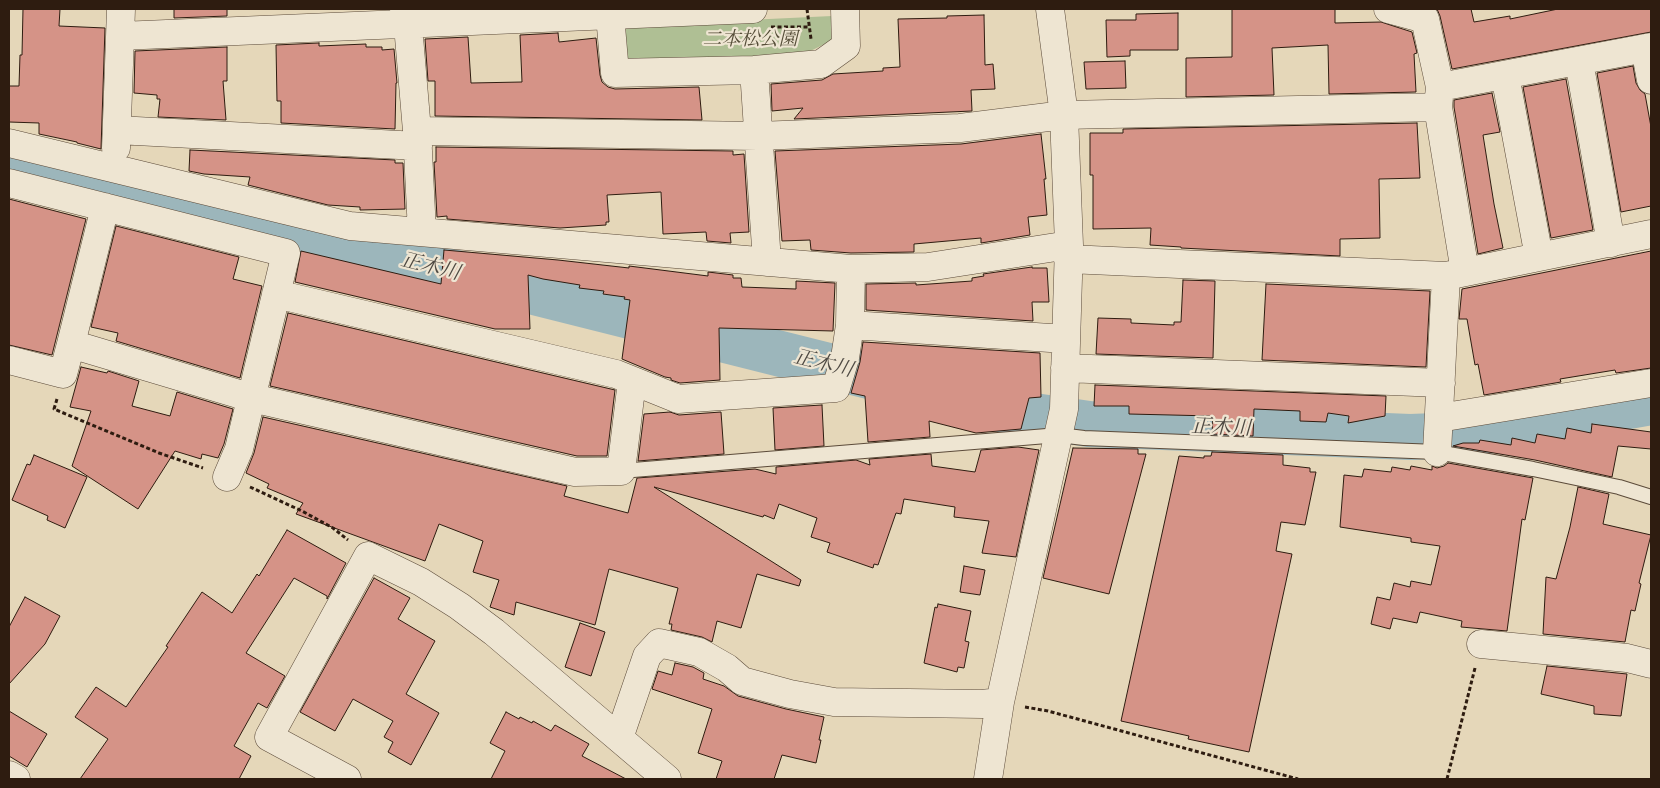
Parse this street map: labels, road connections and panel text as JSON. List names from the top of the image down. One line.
{"water":["正木川"],"parks":["二本松公園"]}
